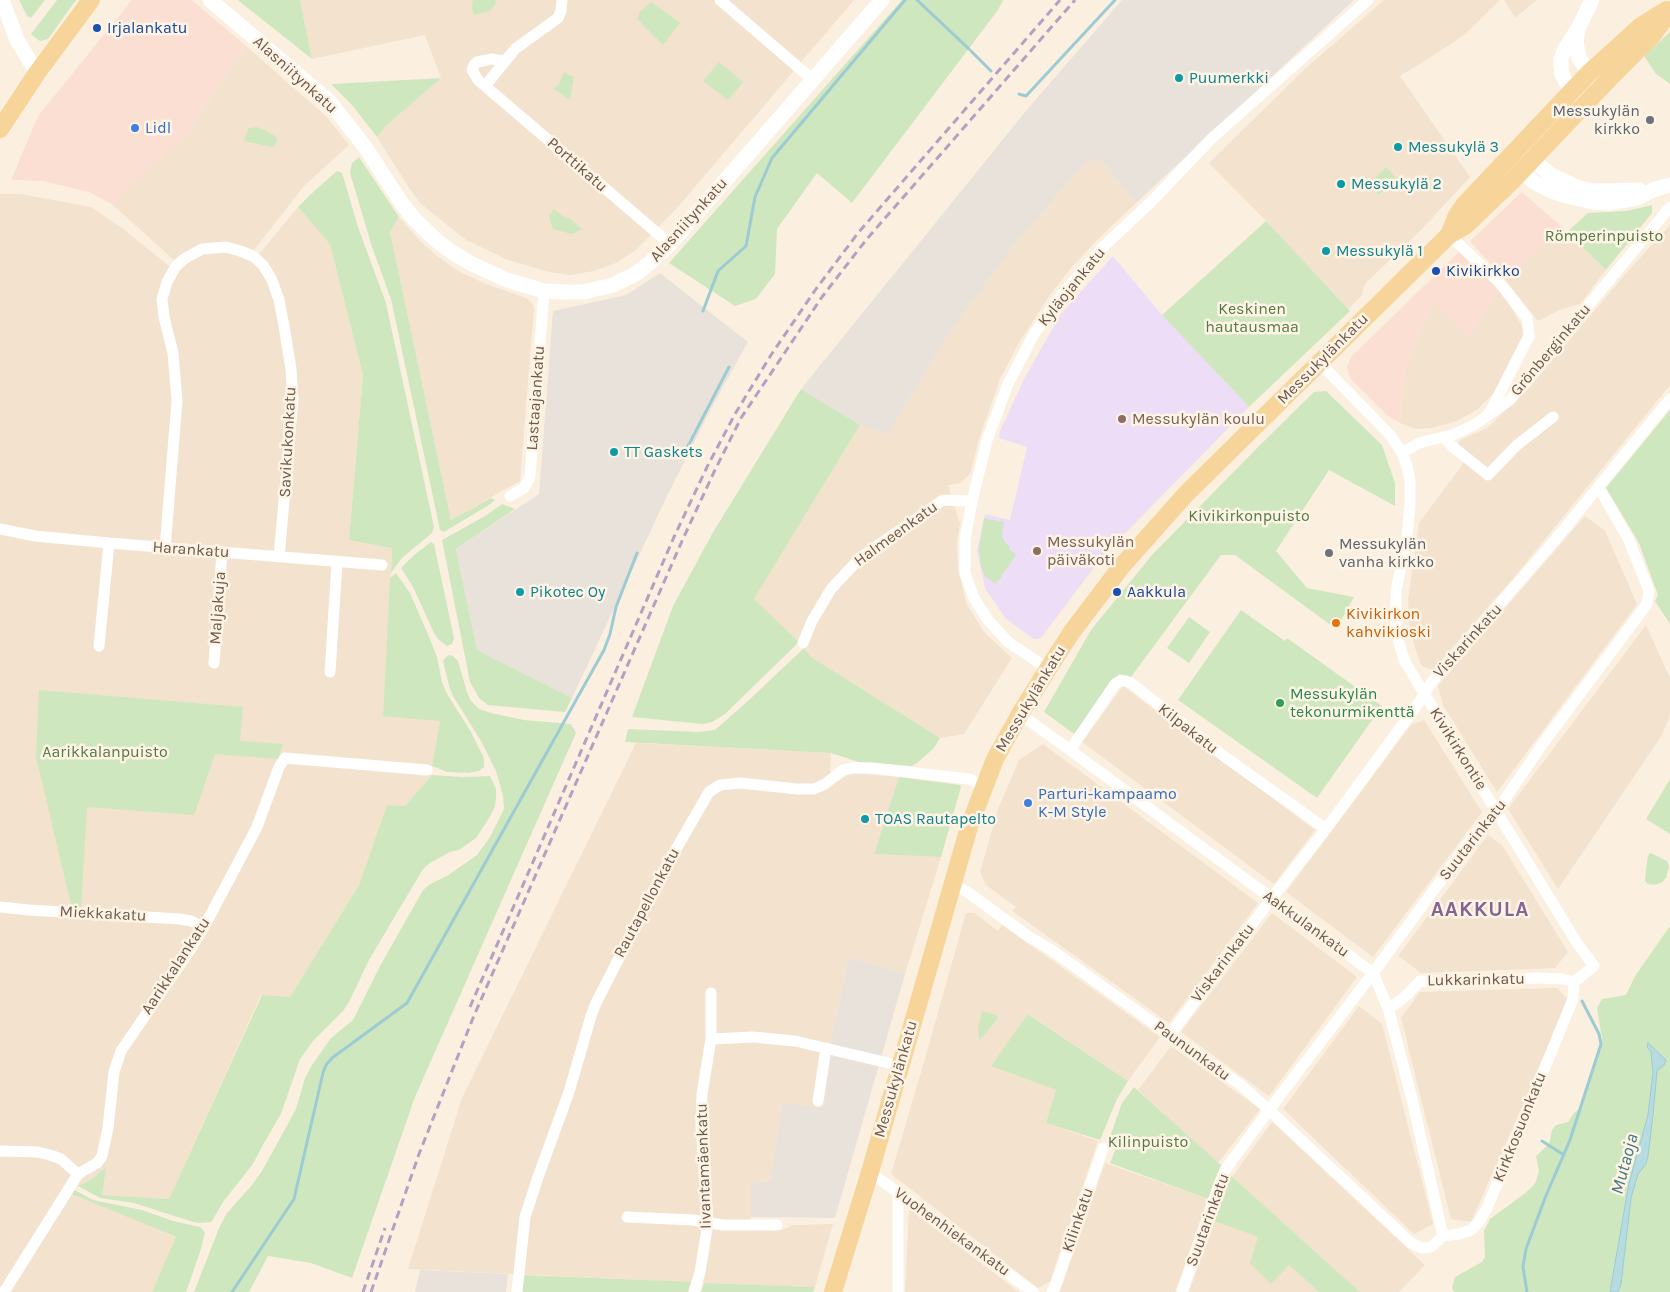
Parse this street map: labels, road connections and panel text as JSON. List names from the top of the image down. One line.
{"streets":{"main road":["Messukylänkatu"],"street":["Alasniitynkatu","Porttikatu","Kyläojankatu","Grönberginkatu","Lastaajankatu","Savikukonkatu","Halmeenkatu","Harankatu","Maljakuja","Viskarinkatu","Kilpakatu","Kivikirkontie","Suutarinkatu","Rautapellonkatu","Miekkakatu","Aakkulankatu","Aarikkalankatu","Lukkarinkatu","Paununkatu","Kirkkosuonkatu","Iivantamäenkatu","Kilinkatu","Vuohenhiekankatu"]},"crossings":[["Alasniitynkatu","Porttikatu"],["Alasniitynkatu","Lastaajankatu"],["Kyläojankatu","Messukylänkatu"],["Kyläojankatu","Halmeenkatu"],["Grönberginkatu","Kivikirkontie"],["Messukylänkatu","Kivikirkontie"],["Messukylänkatu","Rautapellonkatu"],["Messukylänkatu","Aakkulankatu"],["Messukylänkatu","Paununkatu"],["Messukylänkatu","Vuohenhiekankatu"],["Savikukonkatu","Harankatu"],["Harankatu","Maljakuja"],["Viskarinkatu","Kilpakatu"],["Viskarinkatu","Kivikirkontie"],["Viskarinkatu","Suutarinkatu"],["Viskarinkatu","Aakkulankatu"],["Viskarinkatu","Paununkatu"],["Kilpakatu","Aakkulankatu"],["Kivikirkontie","Suutarinkatu"],["Kivikirkontie","Lukkarinkatu"],["Kivikirkontie","Kirkkosuonkatu"],["Suutarinkatu","Aakkulankatu"],["Suutarinkatu","Paununkatu"],["Miekkakatu","Aarikkalankatu"],["Lukkarinkatu","Kirkkosuonkatu"],["Paununkatu","Kirkkosuonkatu"]],"districts":["AAKKULA"],"water":["Mutaoja"],"parks":["Römperinpuisto","Keskinen hautausmaa","Kivikirkonpuisto","Aarikkalanpuisto","Kilinpuisto"],"places":["Irjalankatu","Puumerkki","Messukylän kirkko","Lidl","Messukylä 3","Messukylä 2","Messukylä 1","Kivikirkko","Messukylän koulu","TT Gaskets","Messukylän päiväkoti","Messukylän vanha kirkko","Pikotec Oy","Aakkula","Kivikirkon kahvikioski","Messukylän tekonurmikenttä","Parturi-kampaamo K-M Style","TOAS Rautapelto"]}
